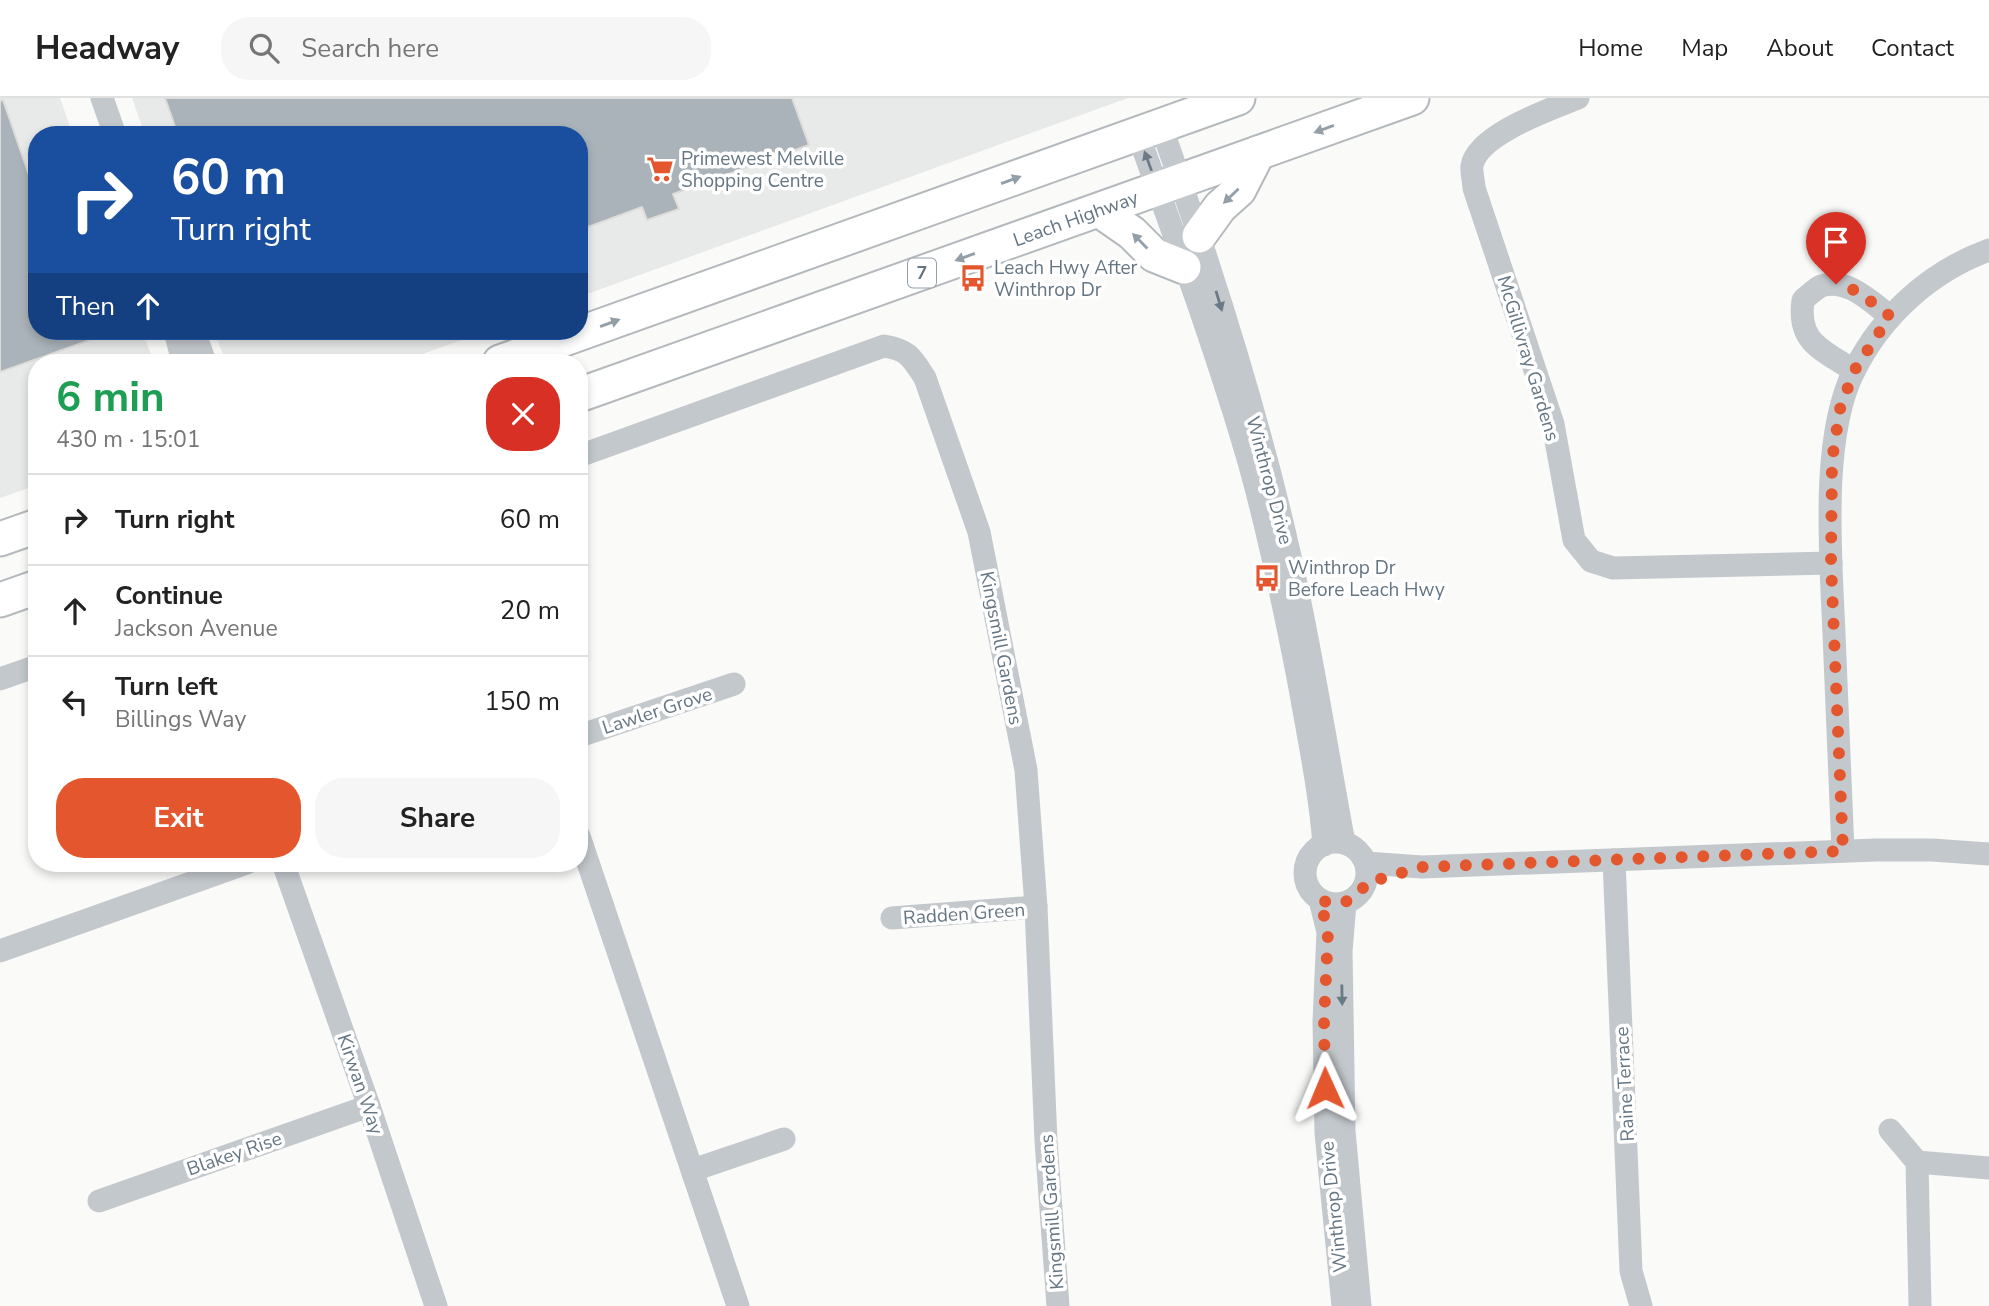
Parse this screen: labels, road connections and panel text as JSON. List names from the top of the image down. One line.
{"streets":{"highway":["Leach Highway","7"],"street":["McGillivray Gardens","Winthrop Drive","Kingsmill Gardens","Lawler Grove","Radden Green","Kirwan Way","Raine Terrace","Blakey Rise"]},"crossings":[["Leach Highway","Winthrop Drive"],["Kingsmill Gardens","Radden Green"],["Kirwan Way","Blakey Rise"]],"places":{"supermarket":["Primewest Melville Shopping Centre"],"bus stop":["Leach Hwy After Winthrop Dr","Winthrop Dr Before Leach Hwy"]},"page":{"header":"Headway","search":"Search here","nav":["Home","Map","About","Contact"],"turn":["60 m","Turn right"],"then":"Then","heading":["6 min","430 m · 15:01"],"list":[{"name":"Turn right","value":"60 m"},{"name":"Continue","note":"Jackson Avenue","value":"20 m"},{"name":"Turn left","note":"Billings Way","value":"150 m"}],"buttons":["Exit","Share"]}}
